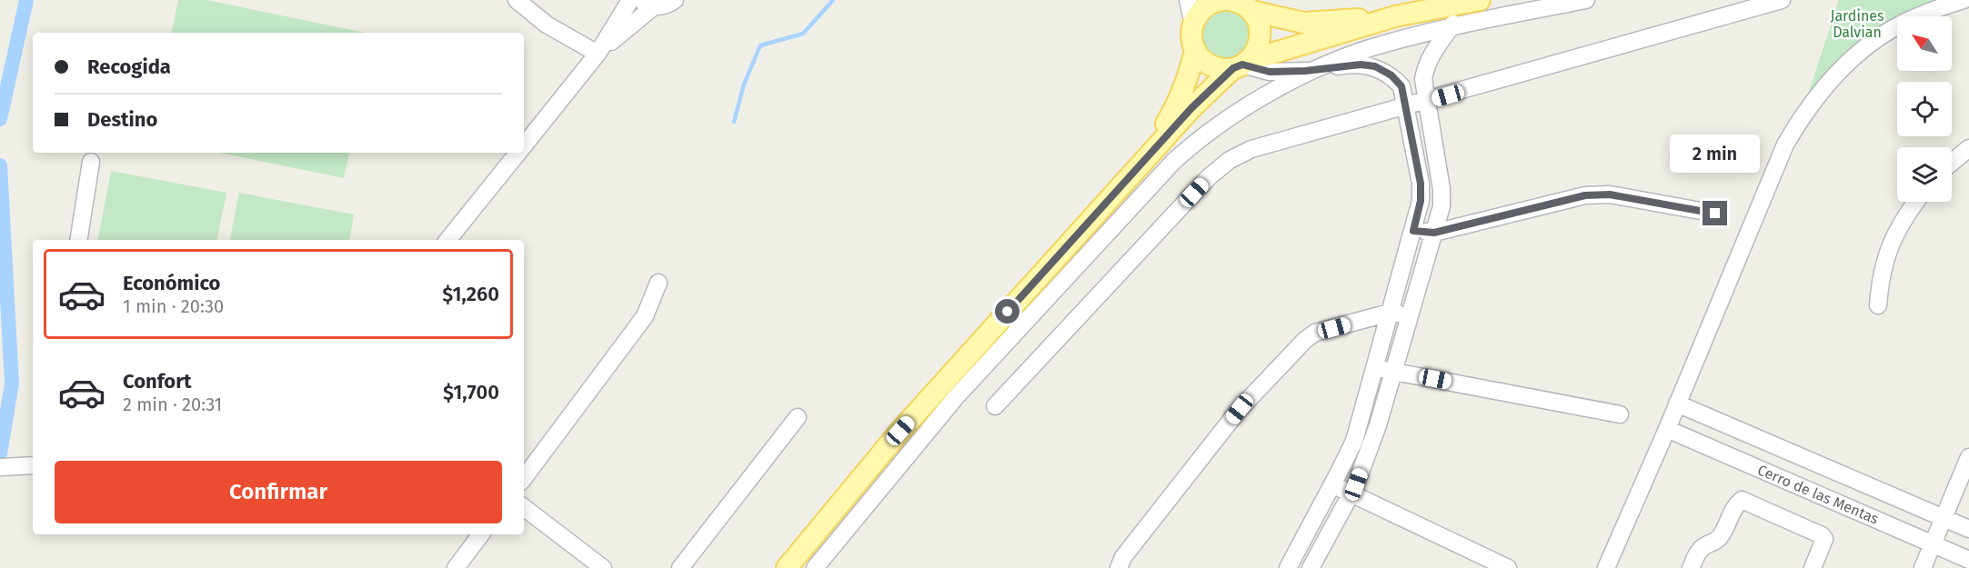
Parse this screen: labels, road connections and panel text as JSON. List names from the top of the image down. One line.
{"streets":{"street":["Cerro de las Mentas"]},"parks":["Jardines Dalvian"],"north":"top left","page":{"banner":["Recogida","Destino"],"bubble":"2 min","list":[{"name":"Económico","note":"1 min · 20:30","value":"$1,260"},{"name":"Confort","note":"2 min · 20:31","value":"$1,700"}],"buttons":"Confirmar"}}
